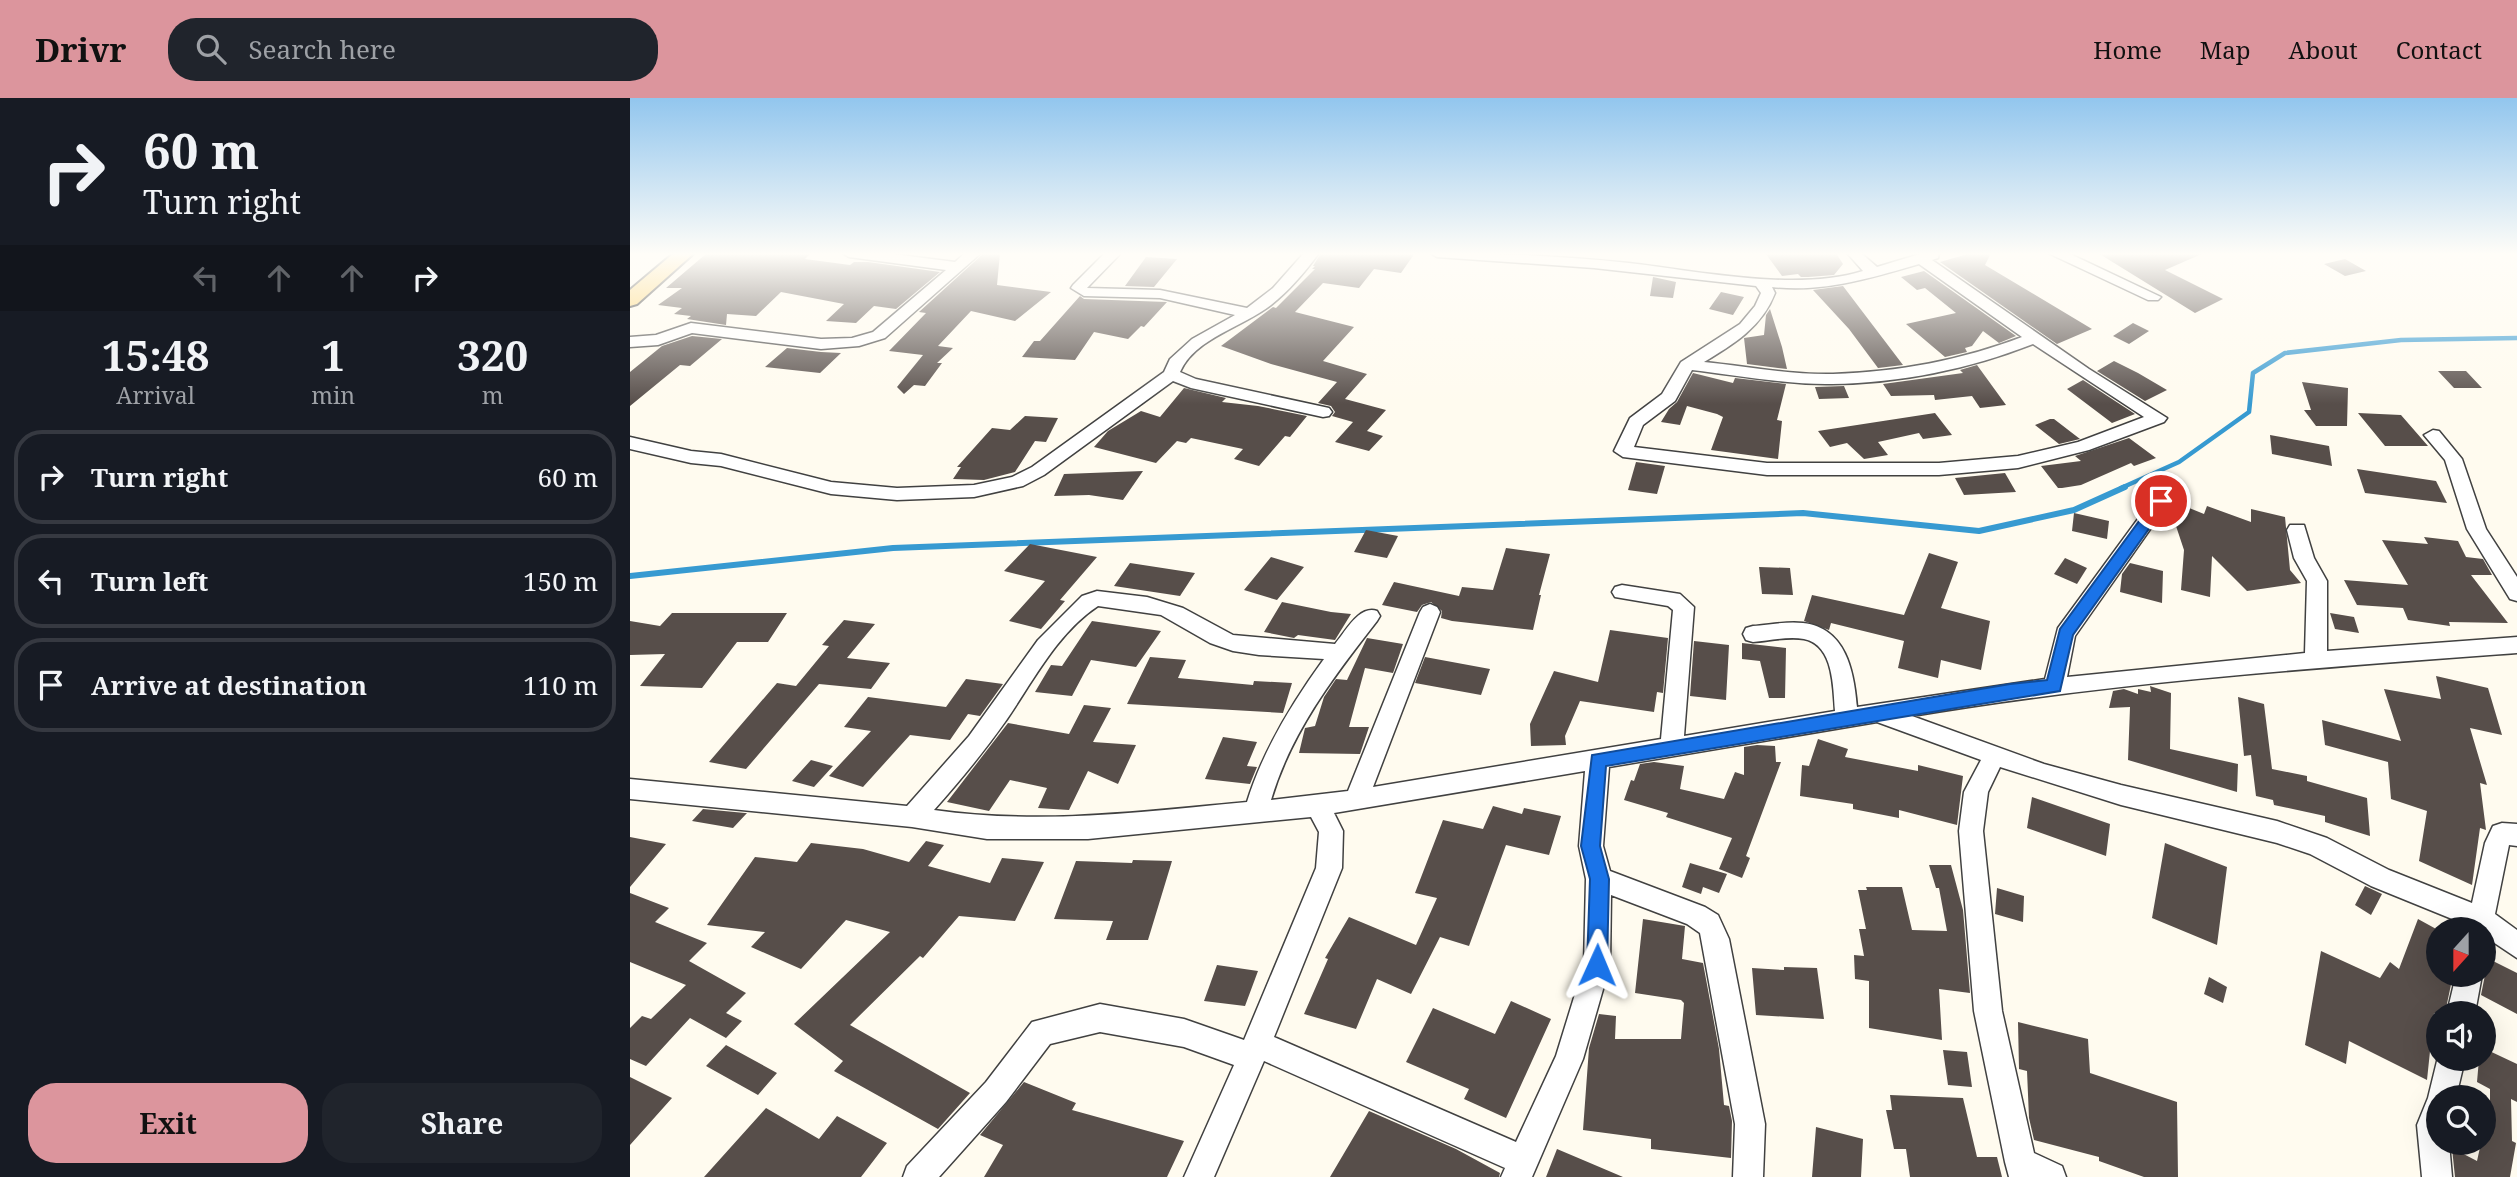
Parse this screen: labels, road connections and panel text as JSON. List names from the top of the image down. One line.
{"north":"bottom","page":{"header":"Drivr","search":"Search here","nav":["Home","Map","About","Contact"],"turn":["60 m","Turn right"],"eta":["15:48","Arrival","1","min","320","m"],"list":[{"name":"Turn right","value":"60 m"},{"name":"Turn left","value":"150 m"},{"name":"Arrive at destination","value":"110 m"}],"buttons":["Exit","Share"]}}
